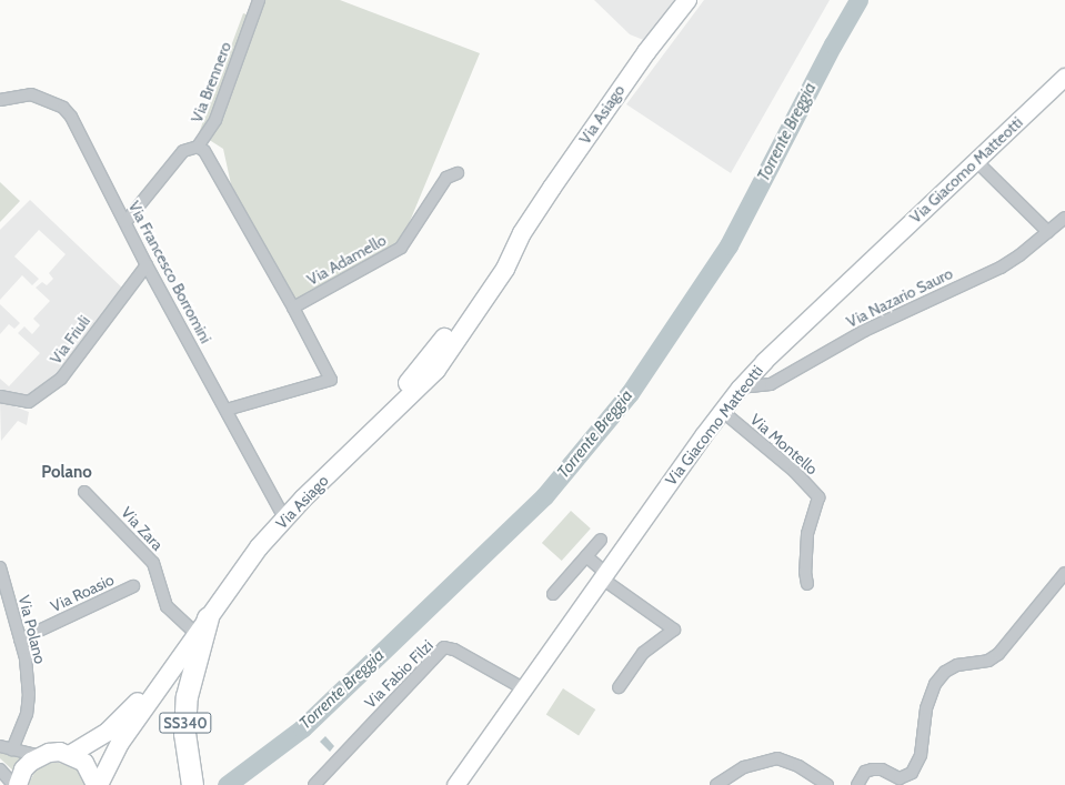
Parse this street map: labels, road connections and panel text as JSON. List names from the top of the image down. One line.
{"streets":{"highway":["SS340"],"main road":["Via Asiago"],"street":["Via Brennero","Via Giacomo Matteotti","Via Adamello","Via Francesco Borromini","Via Nazario Sauro","Via Friuli","Via Montello","Via Zara","Via Roasio","Via Polano","Via Fabio Filzi"]},"crossings":[["Via Brennero","Via Francesco Borromini"],["Via Asiago","Via Francesco Borromini"],["Via Asiago","Via Zara"],["Via Asiago","SS340"],["Via Giacomo Matteotti","Via Nazario Sauro"],["Via Giacomo Matteotti","Via Montello"],["Via Giacomo Matteotti","Via Fabio Filzi"],["Via Francesco Borromini","Via Friuli"],["Via Zara","SS340"],["Via Roasio","Via Polano"]],"districts":["Polano"],"water":["Torrente Breggia"]}
